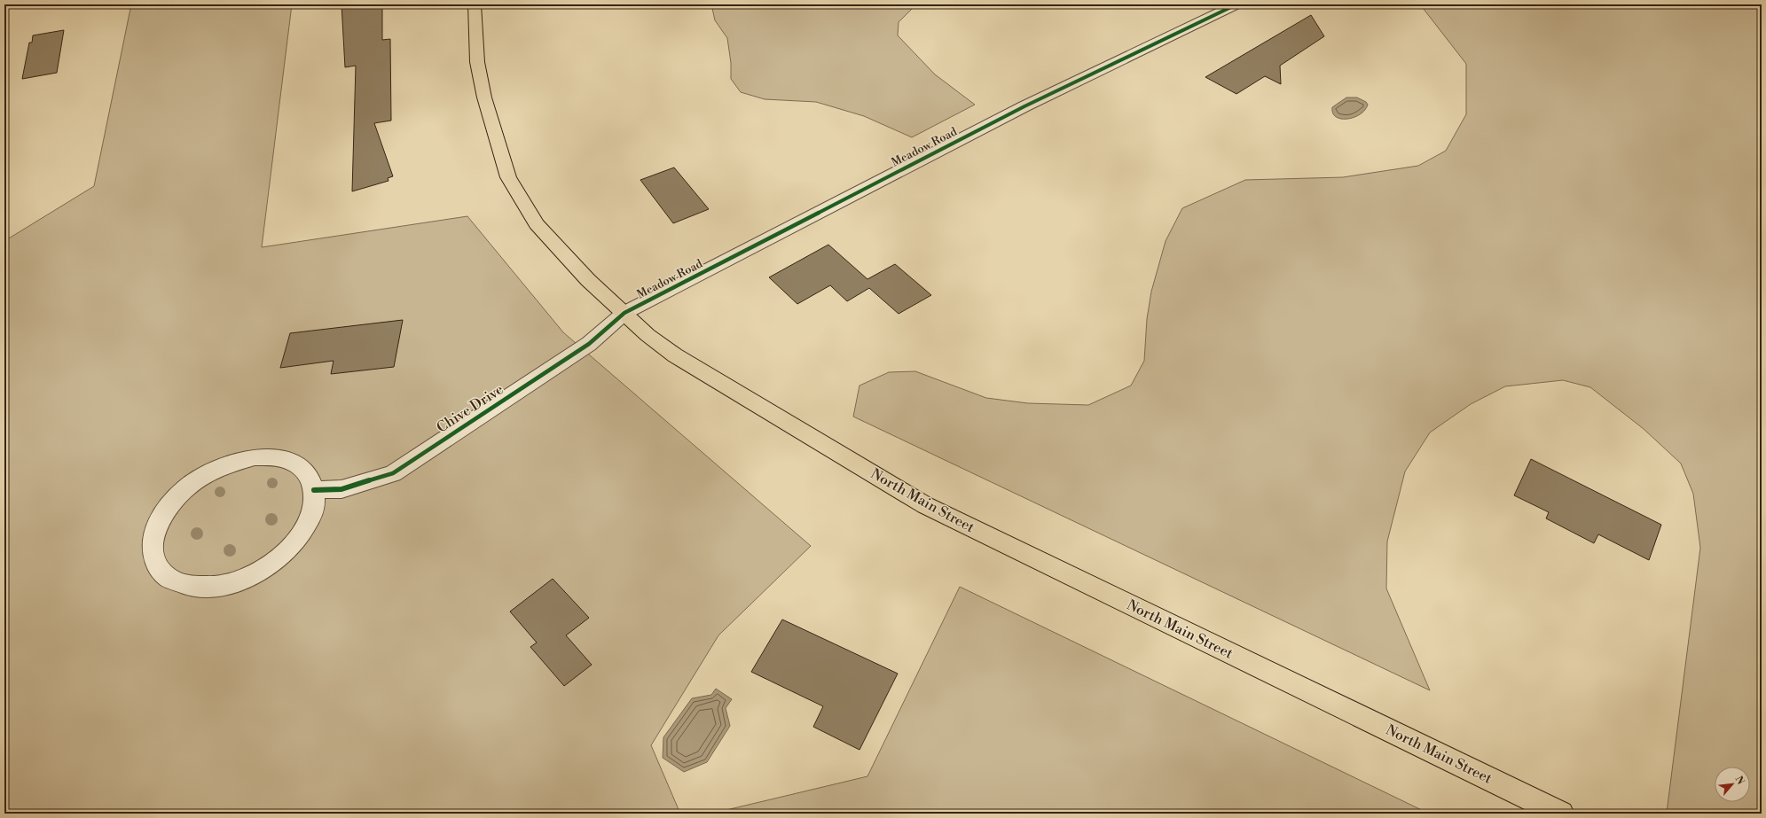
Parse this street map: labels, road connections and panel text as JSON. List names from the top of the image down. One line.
{"streets":{"main road":["North Main Street"],"street":["Meadow Road","Chive Drive"]},"crossings":[["Meadow Road","Chive Drive"],["Meadow Road","North Main Street"],["Chive Drive","North Main Street"]],"north":"top right"}
